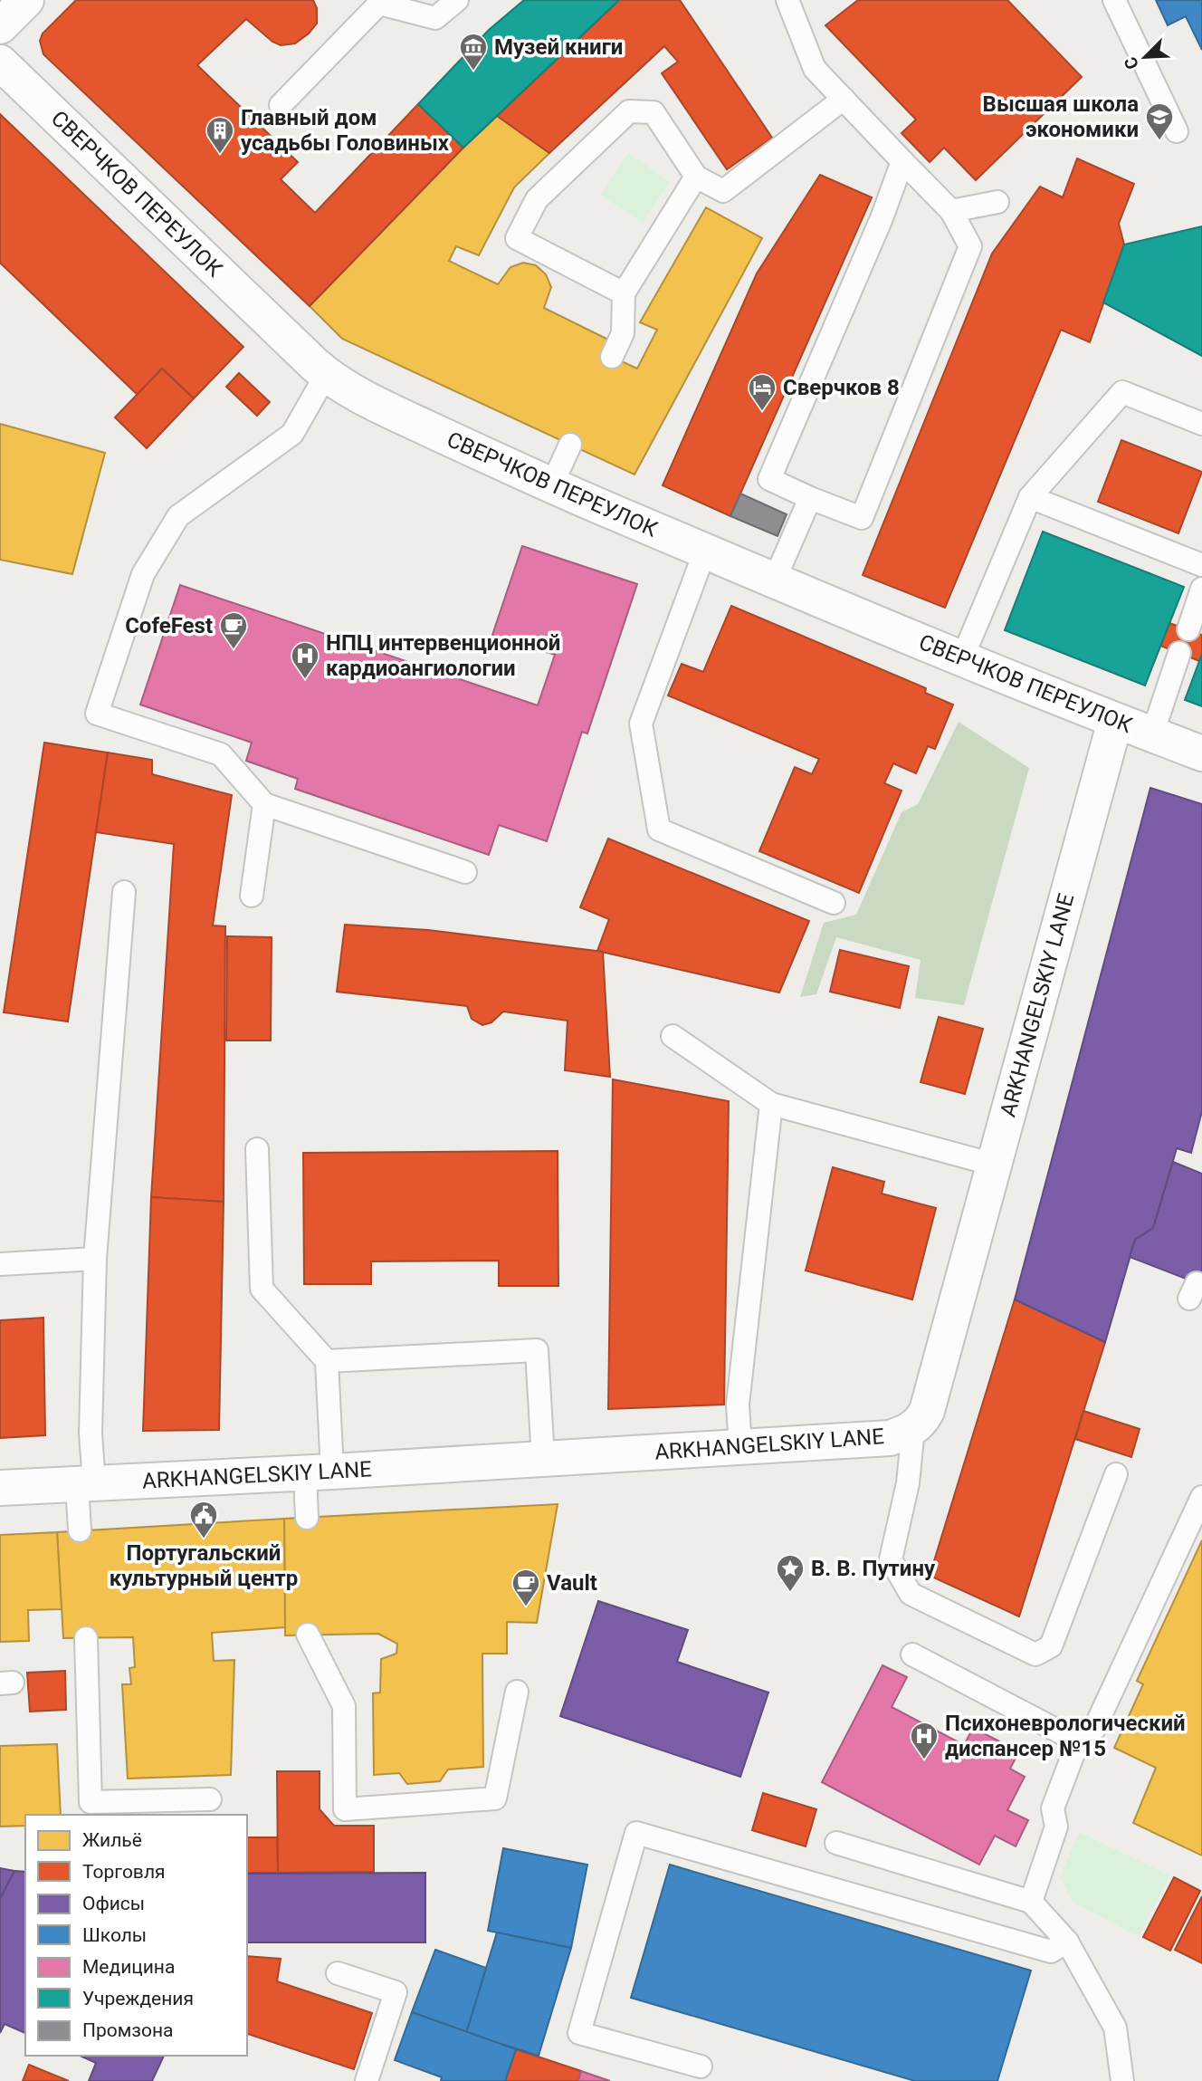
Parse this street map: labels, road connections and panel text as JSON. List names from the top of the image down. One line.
{"streets":{"street":["СВЕРЧКОВ ПЕРЕУЛОК","ARKHANGELSKIY LANE"]},"crossings":[["СВЕРЧКОВ ПЕРЕУЛОК","ARKHANGELSKIY LANE"]],"places":{"museum":["Музей книги"],"school or university":["Высшая школа экономики"],"building":["Главный дом усадьбы Головиных"],"hotel":["Сверчков 8"],"cafe":["CofeFest","Vault"],"hospital":["НПЦ интервенционной кардиоангиологии","Психоневрологический диспансер №15"],"public building":["Португальский культурный центр"],"place":["В. В. Путину"]},"legend":["Жильё","Торговля","Офисы","Школы","Медицина","Учреждения","Промзона"],"north":"bottom left"}
